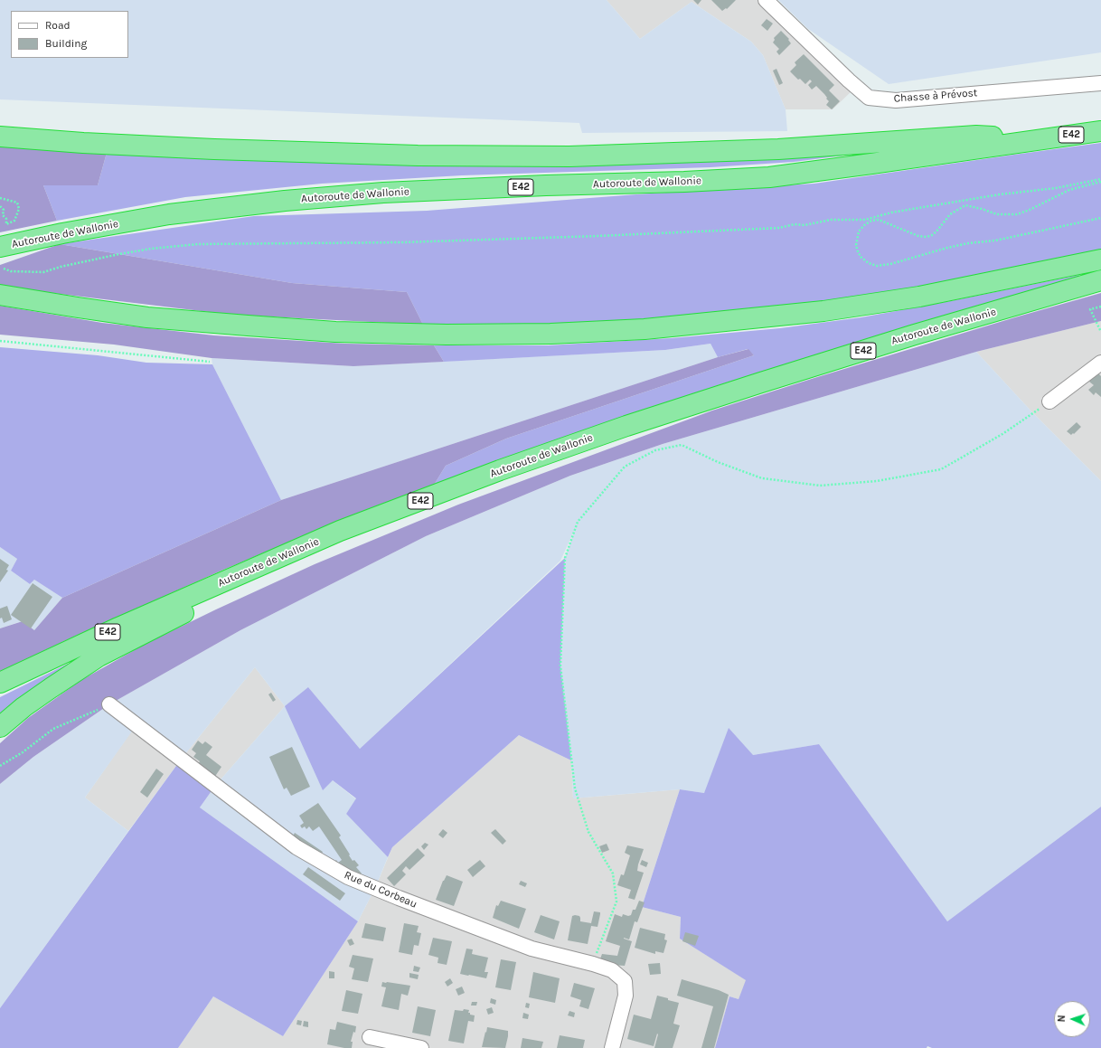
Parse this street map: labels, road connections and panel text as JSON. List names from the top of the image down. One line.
{"streets":{"highway":["E42","Autoroute de Wallonie"],"street":["Chasse à Prévost","Rue du Corbeau"]},"legend":["Road","Building"],"north":"left"}
